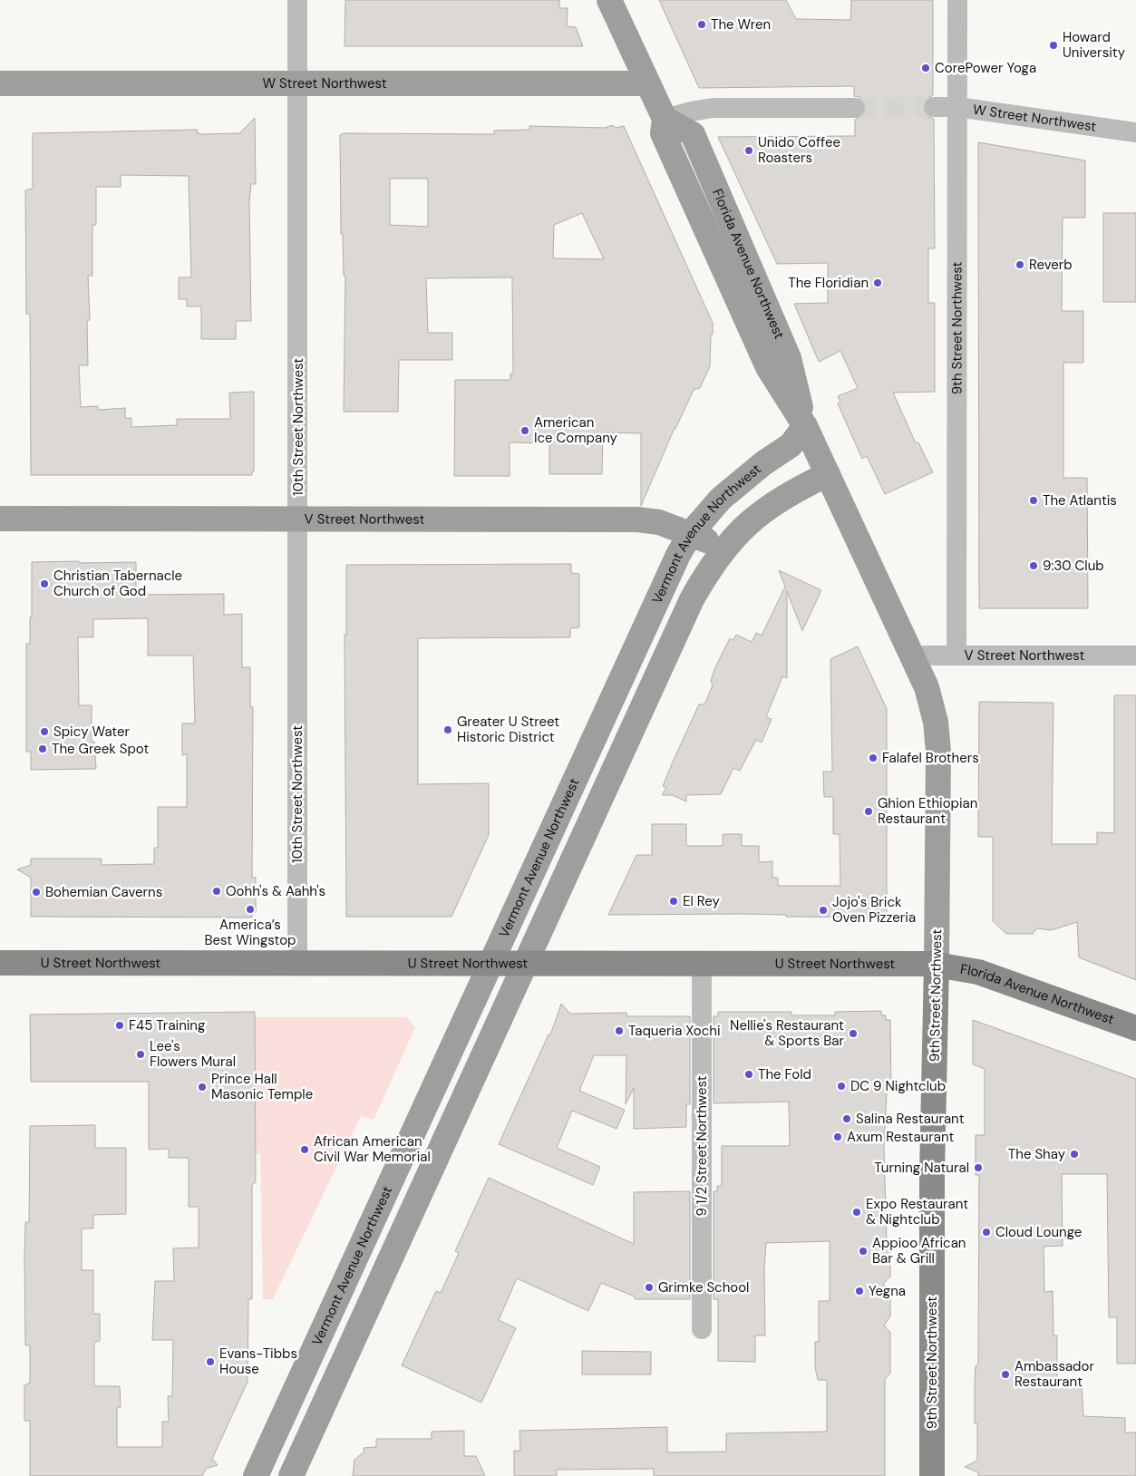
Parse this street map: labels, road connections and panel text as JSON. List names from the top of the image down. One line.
{"streets":{"main road":["Florida Avenue Northwest","9th Street Northwest","U Street Northwest"],"street":["W Street Northwest","10th Street Northwest","V Street Northwest","Vermont Avenue Northwest","9 1/2 Street Northwest"]},"crossings":[["W Street Northwest","9th Street Northwest"],["W Street Northwest","10th Street Northwest"],["Florida Avenue Northwest","9th Street Northwest"],["Florida Avenue Northwest","V Street Northwest"],["Florida Avenue Northwest","Vermont Avenue Northwest"],["Florida Avenue Northwest","U Street Northwest"],["9th Street Northwest","V Street Northwest"],["9th Street Northwest","U Street Northwest"],["10th Street Northwest","V Street Northwest"],["10th Street Northwest","U Street Northwest"],["V Street Northwest","Vermont Avenue Northwest"],["Vermont Avenue Northwest","U Street Northwest"],["U Street Northwest","9 1/2 Street Northwest"]],"places":["The Wren","Howard University","CorePower Yoga","Unido Coffee Roasters","Reverb","The Floridian","American Ice Company","The Atlantis","9:30 Club","Christian Tabernacle Church of God","Greater U Street Historic District","Spicy Water","The Greek Spot","Falafel Brothers","Ghion Ethiopian Restaurant","Oohh's & Aahh's","Bohemian Caverns","El Rey","America’s Best Wingstop","Jojo's Brick Oven Pizzeria","F45 Training","Taqueria Xochi","Nellie's Restaurant & Sports Bar","Lee's Flowers Mural","The Fold","DC 9 Nightclub","Prince Hall Masonic Temple","Salina Restaurant","Axum Restaurant","African American Civil War Memorial","The Shay","Turning Natural","Expo Restaurant & Nightclub","Cloud Lounge","Appioo African Bar & Grill","Grimke School","Yegna","Evans-Tibbs House","Ambassador Restaurant"]}
